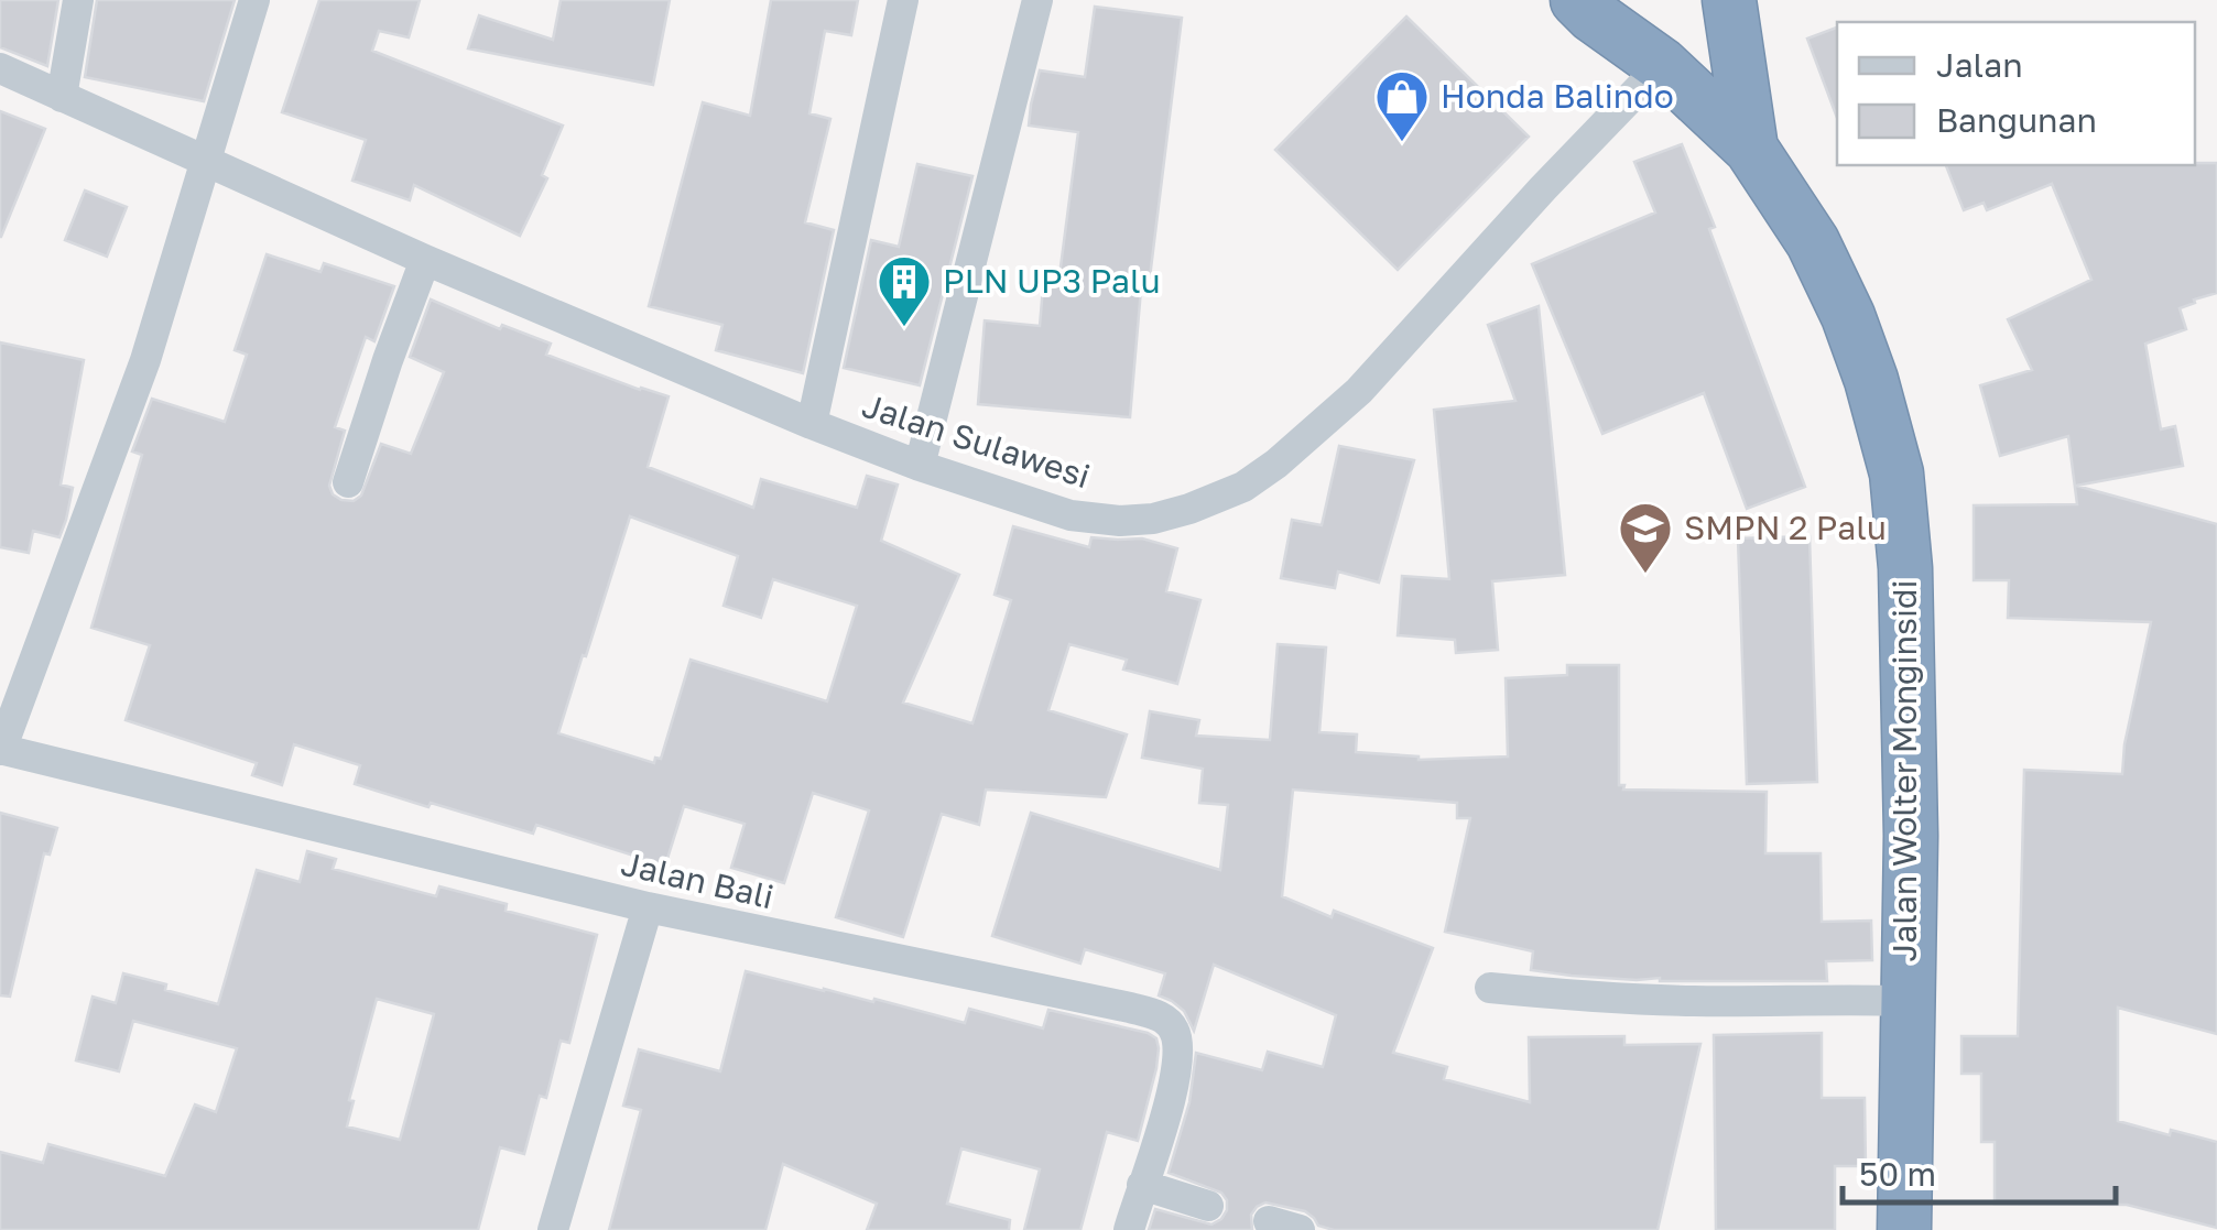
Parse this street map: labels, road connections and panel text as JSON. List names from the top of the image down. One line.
{"streets":{"highway":["Jalan Wolter Monginsidi"],"street":["Jalan Sulawesi","Jalan Bali"]},"crossings":[["Jalan Sulawesi","Jalan Wolter Monginsidi"]],"places":{"shop":["Honda Balindo"],"building":["PLN UP3 Palu"],"school or university":["SMPN 2 Palu"]},"legend":["Jalan","Bangunan"],"scale_bar":"50 m"}
